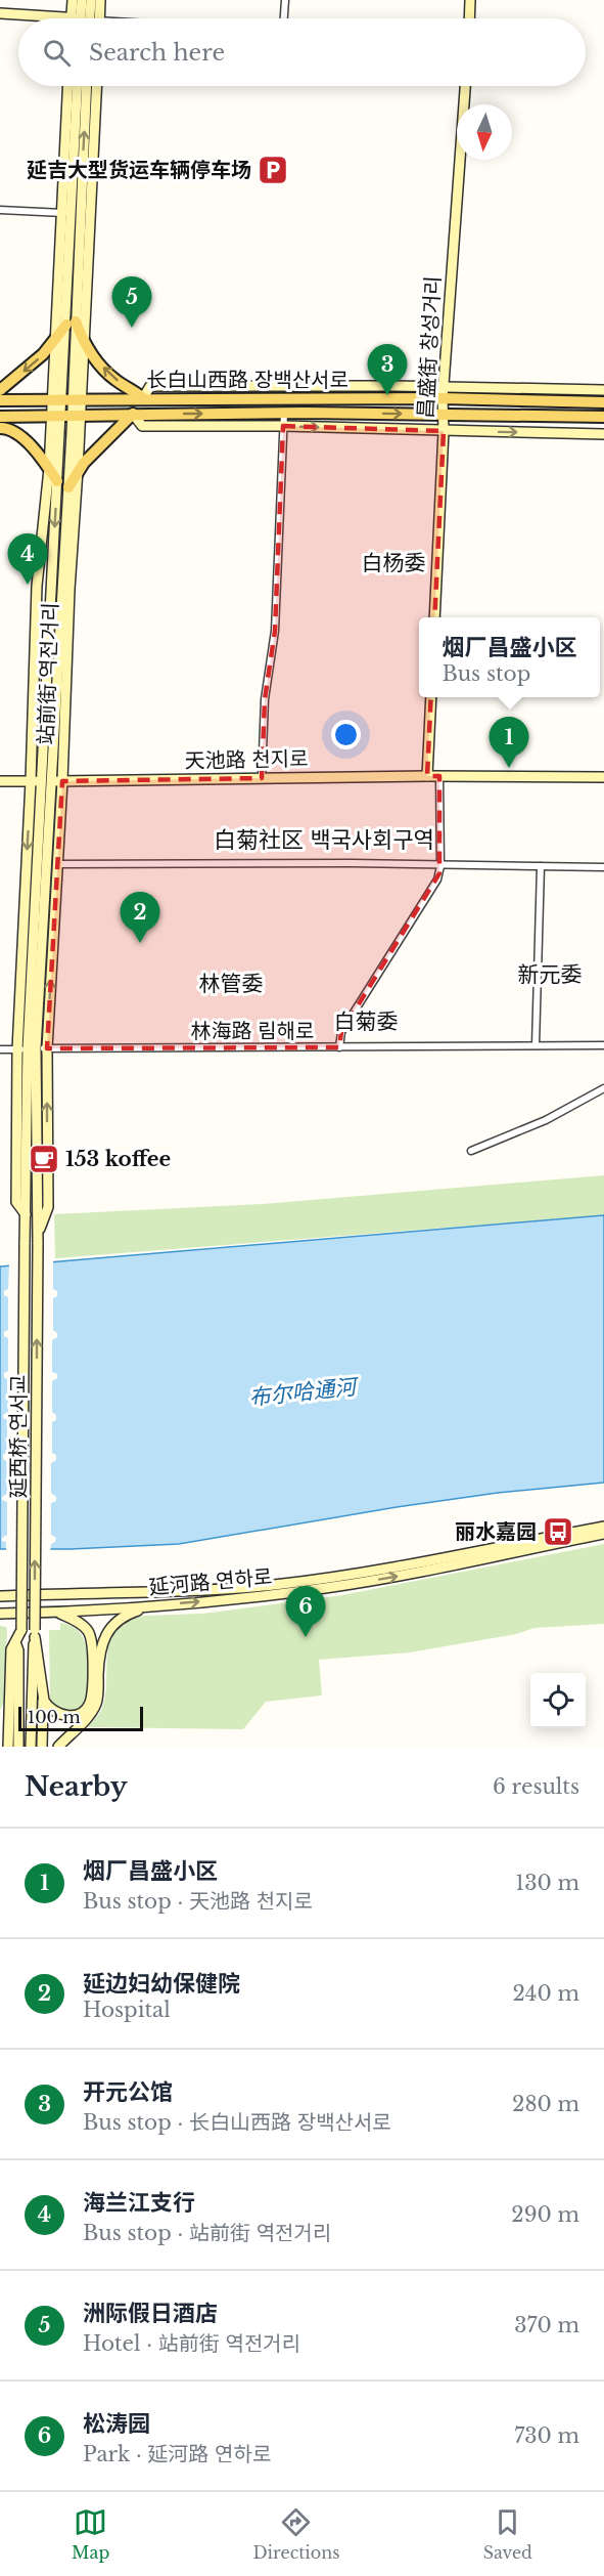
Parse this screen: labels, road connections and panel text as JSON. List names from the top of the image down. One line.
{"streets":{"main road":["昌盛街 창성거리","长白山西路 장백산서로","站前街 역전거리","天池路 천지로","延西桥 연서교","延河路 연하로"],"street":["林海路 림해로"]},"crossings":[["昌盛街 창성거리","长白山西路 장백산서로"],["长白山西路 장백산서로","站前街 역전거리"],["站前街 역전거리","天池路 천지로"],["站前街 역전거리","林海路 림해로"],["站前街 역전거리","延西桥 연서교"]],"districts":["白杨委","白菊社区 백국사회구역","新元委","林管委","白菊委"],"water":["布尔哈通河"],"places":{"parking":["延吉大型货运车辆停车场"],"cafe":["153 koffee"],"bus stop":["丽水嘉园"]},"scale_bar":"100 m","north":"bottom","page":{"search":"Search here","pins":["5","3","4","1","2","6"],"popup":["烟厂昌盛小区","Bus stop"],"scale":"100 m","heading":["Nearby","6 results"],"list":[{"mark":"1","name":"烟厂昌盛小区","note":"Bus stop · 天池路 천지로","value":"130 m"},{"mark":"2","name":"延边妇幼保健院","note":"Hospital","value":"240 m"},{"mark":"3","name":"开元公馆","note":"Bus stop · 长白山西路 장백산서로","value":"280 m"},{"mark":"4","name":"海兰江支行","note":"Bus stop · 站前街 역전거리","value":"290 m"},{"mark":"5","name":"洲际假日酒店","note":"Hotel · 站前街 역전거리","value":"370 m"},{"mark":"6","name":"松涛园","note":"Park · 延河路 연하로","value":"730 m"}],"nav":["Map","Directions","Saved"]}}
